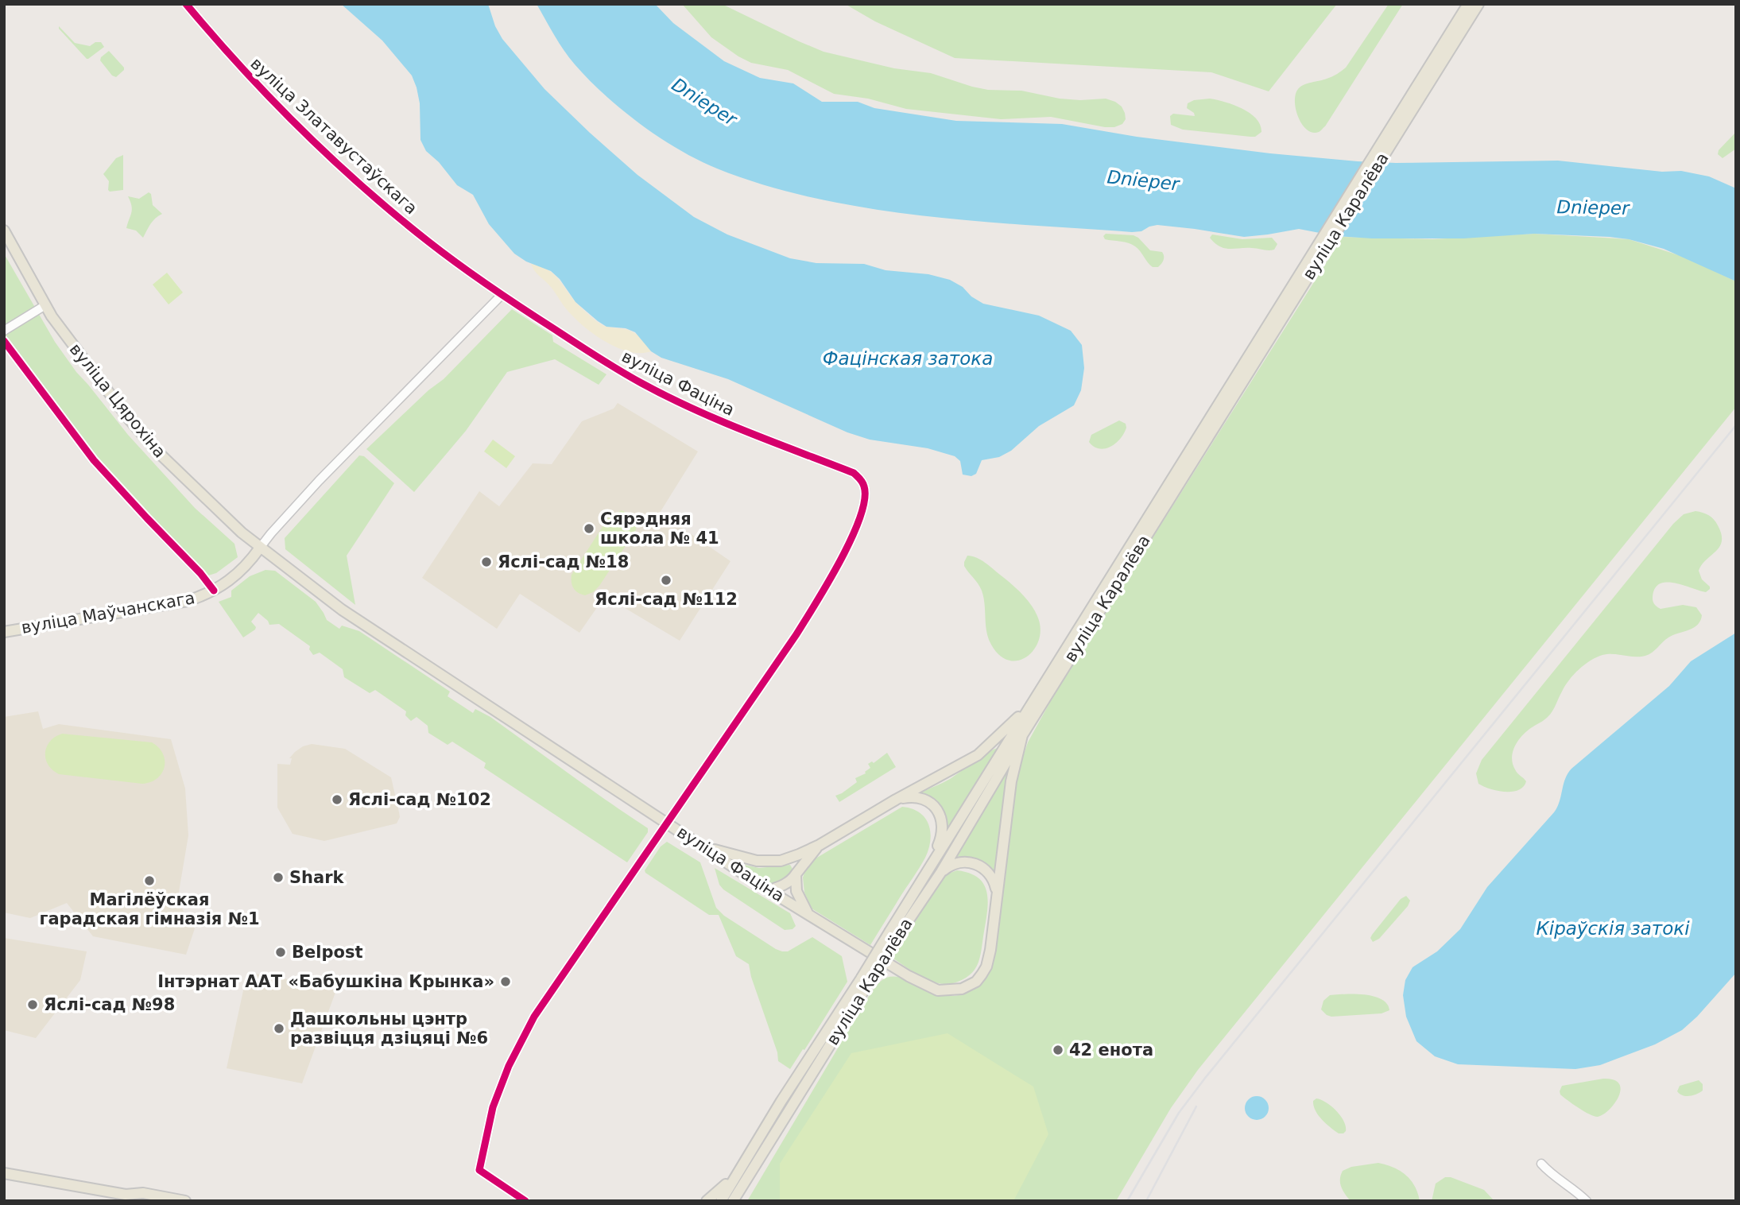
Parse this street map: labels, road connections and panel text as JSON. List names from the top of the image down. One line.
{"streets":{"main road":["вуліца Каралёва","вуліца Фаціна","вуліца Цярохіна","вуліца Маўчанскага"],"street":["вуліца Златавустаўскага"]},"crossings":[["вуліца Златавустаўскага","вуліца Фаціна"],["вуліца Фаціна","вуліца Цярохіна"],["вуліца Фаціна","вуліца Маўчанскага"],["вуліца Цярохіна","вуліца Маўчанскага"]],"water":["Dnieper","Фацінская затока","Кіраўскія затокі"],"places":["Сярэдняя школа № 41","Яслі-сад №18","Яслі-сад №112","Яслі-сад №102","Shark","Магілёўская гарадская гімназія №1","Belpost","Інтэрнат ААТ «Бабушкіна Крынка»","Яслі-сад №98","Дашкольны цэнтр развіцця дзіцяці №6","42 енота"]}
